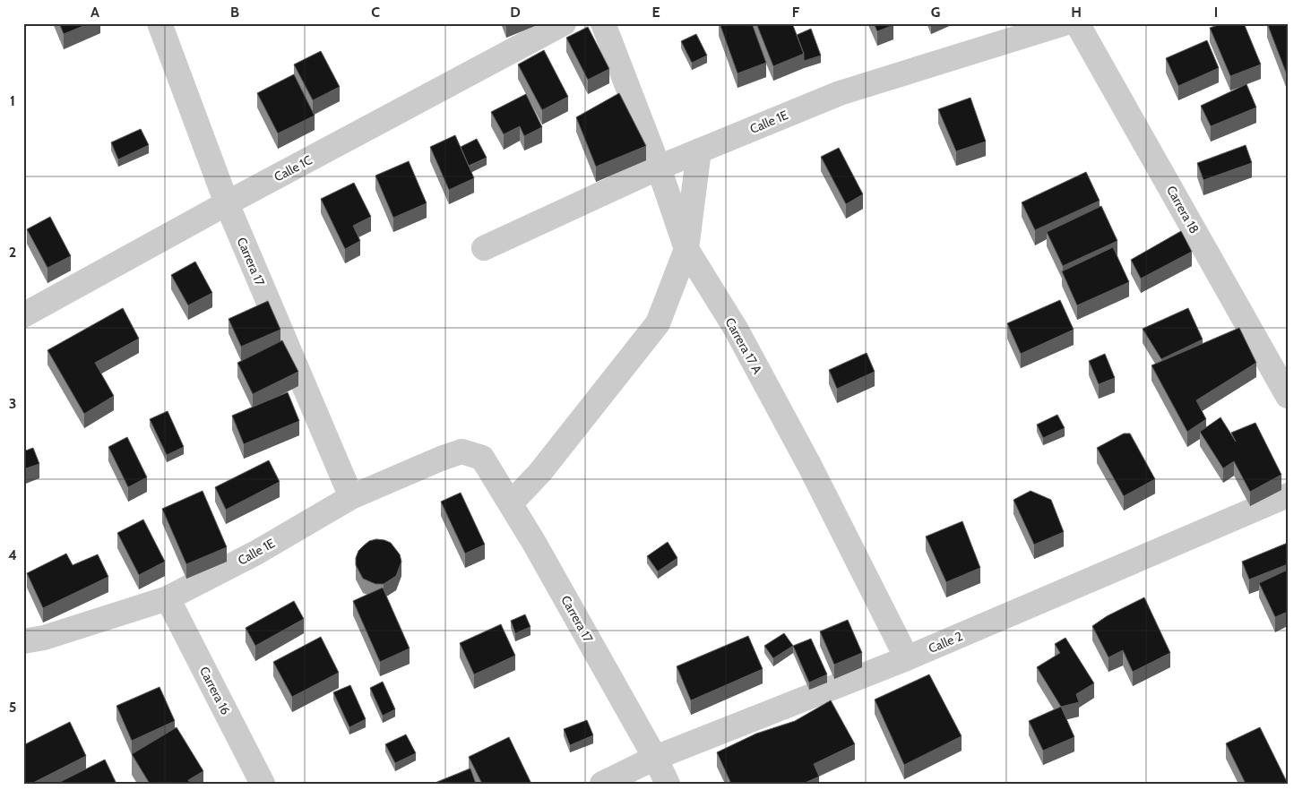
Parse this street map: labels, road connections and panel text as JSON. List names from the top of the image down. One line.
{"streets":{"street":["Calle 1E","Calle 1C","Carrera 18","Carrera 17","Carrera 17 A","Calle 2","Carrera 16"]},"crossings":[["Calle 1E","Carrera 17"],["Calle 1E","Carrera 17 A"],["Calle 1E","Carrera 16"],["Calle 1C","Carrera 17"],["Carrera 17","Calle 2"],["Carrera 17 A","Calle 2"]],"grid":{"columns":["A","B","C","D","E","F","G","H","I"],"rows":["1","2","3","4","5"]}}
